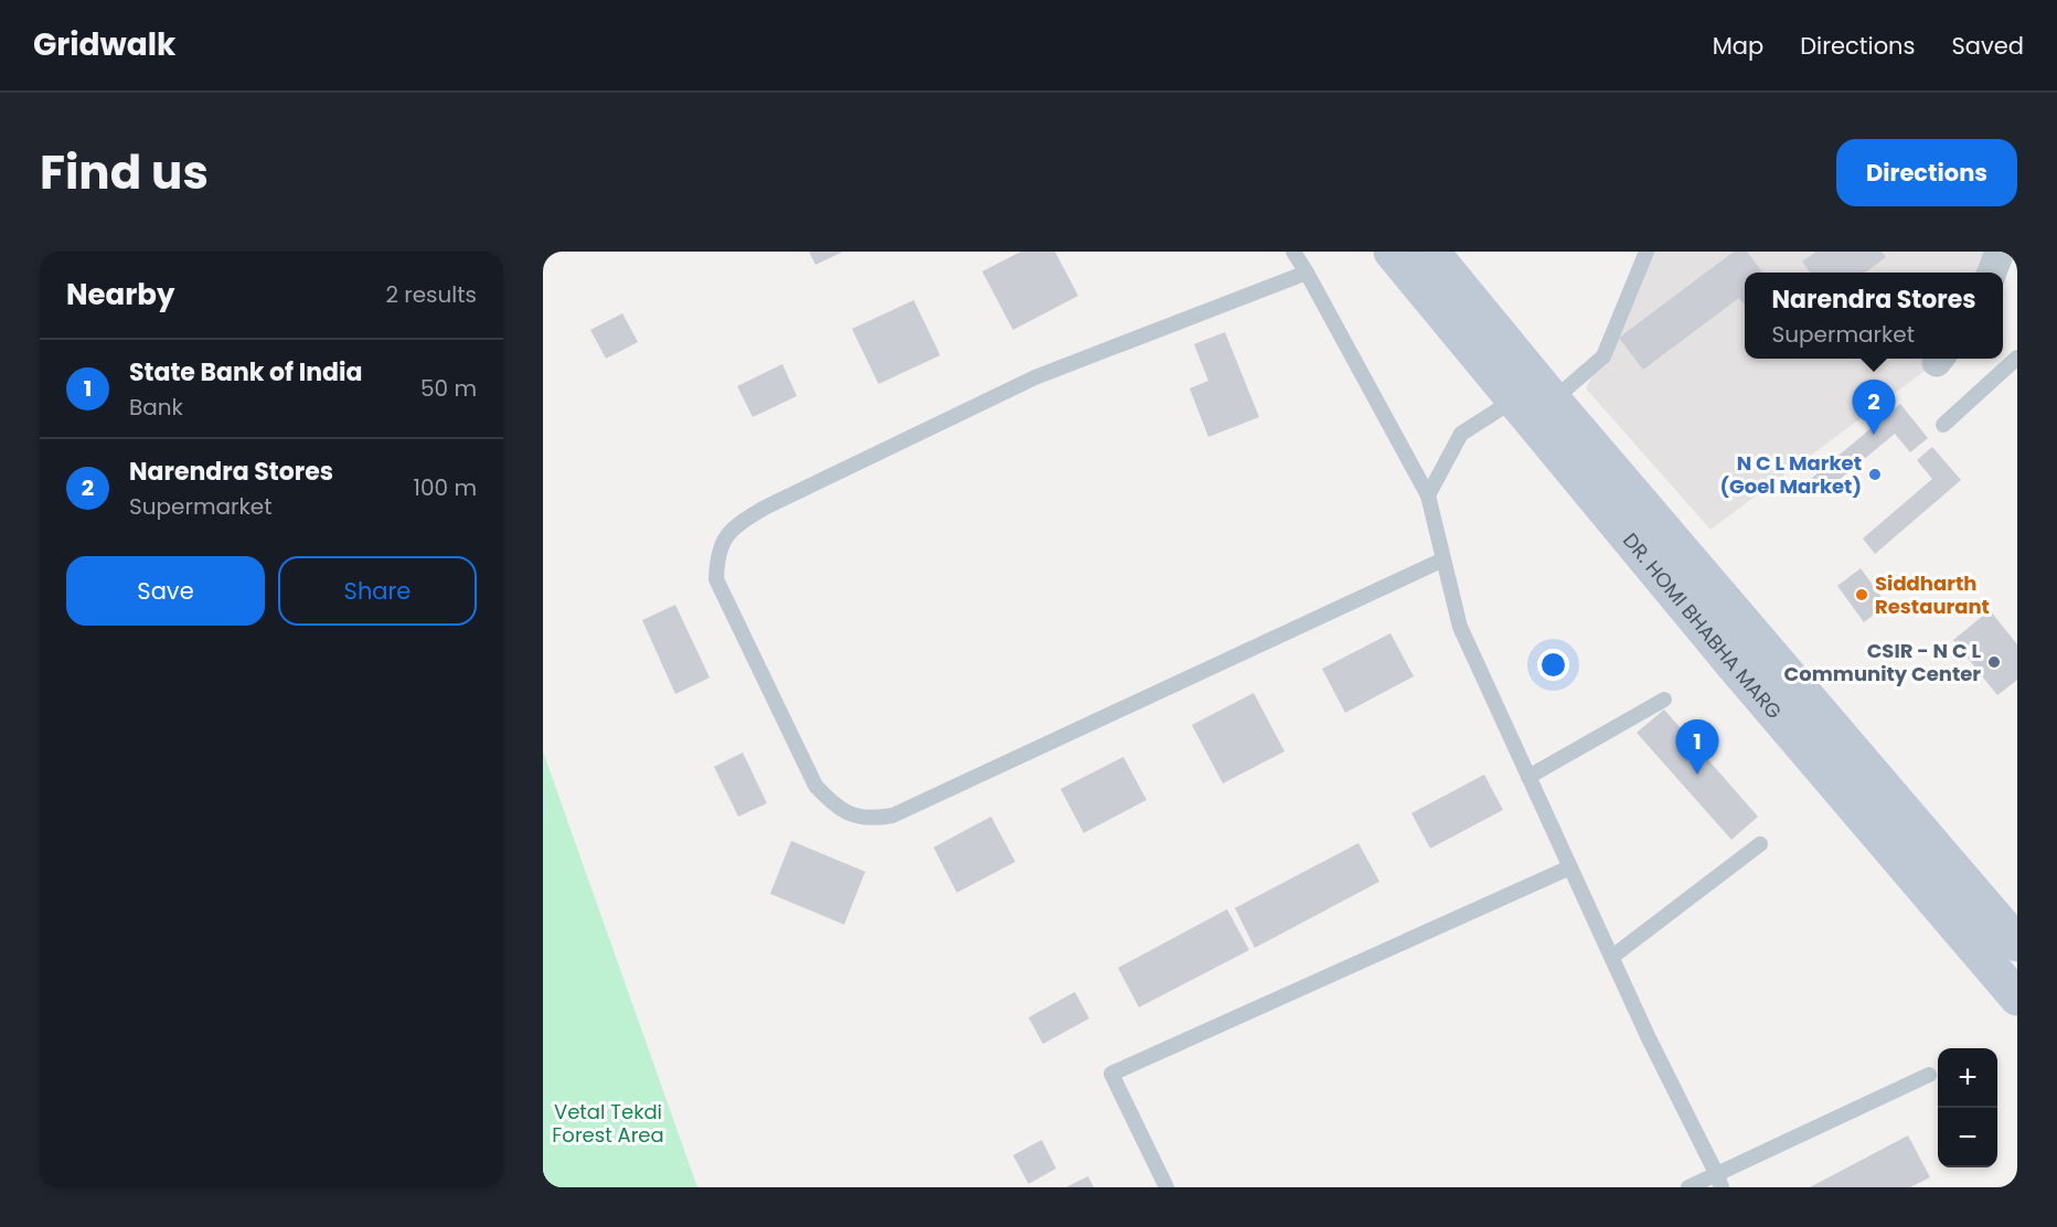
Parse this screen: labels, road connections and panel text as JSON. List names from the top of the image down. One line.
{"streets":{"main road":["DR. HOMI BHABHA MARG"]},"parks":["Vetal Tekdi Forest Area"],"places":["N C L Market (Goel Market)","Siddharth Restaurant","CSIR - N C L Community Center"],"page":{"header":"Gridwalk","nav":["Map","Directions","Saved"],"title":"Find us","buttons":["Directions",["Save","Share"]],"heading":["Nearby","2 results"],"popup":["Narendra Stores","Supermarket"],"list":[{"mark":"1","name":"State Bank of India","note":"Bank","value":"50 m"},{"mark":"2","name":"Narendra Stores","note":"Supermarket","value":"100 m"}],"pins":["2","1"],"map_buttons":["+","−"]}}
